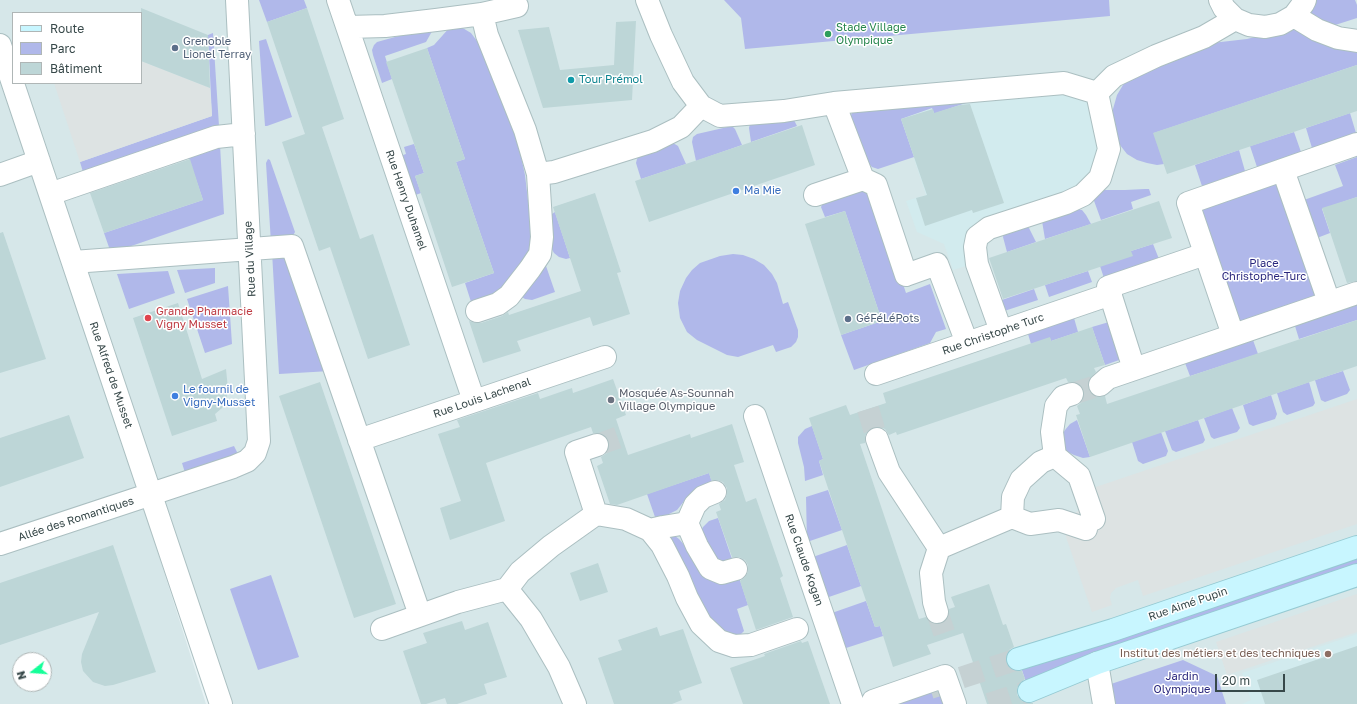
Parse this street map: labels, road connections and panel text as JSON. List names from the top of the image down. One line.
{"streets":{"street":["Rue Henry Duhamel","Rue du Village","Rue Christophe Turc","Rue Alfred de Musset","Rue Louis Lachenal","Allée des Romantiques","Rue Claude Kogan","Rue Aimé Pupin"]},"crossings":[["Rue Henry Duhamel","Rue Louis Lachenal"],["Rue du Village","Rue Alfred de Musset"],["Rue du Village","Allée des Romantiques"],["Rue Alfred de Musset","Allée des Romantiques"]],"parks":["Place Christophe-Turc","Jardin Olympique"],"places":["Stade Village Olympique","Grenoble Lionel Terray","Tour Prémol","Ma Mie","Grande Pharmacie Vigny Musset","GéFéLéPots","Le fournil de Vigny-Musset","Mosquée As-Sounnah Village Olympique","Institut des métiers et des techniques"],"legend":["Route","Parc","Bâtiment"],"scale_bar":"20 m","north":"left"}
